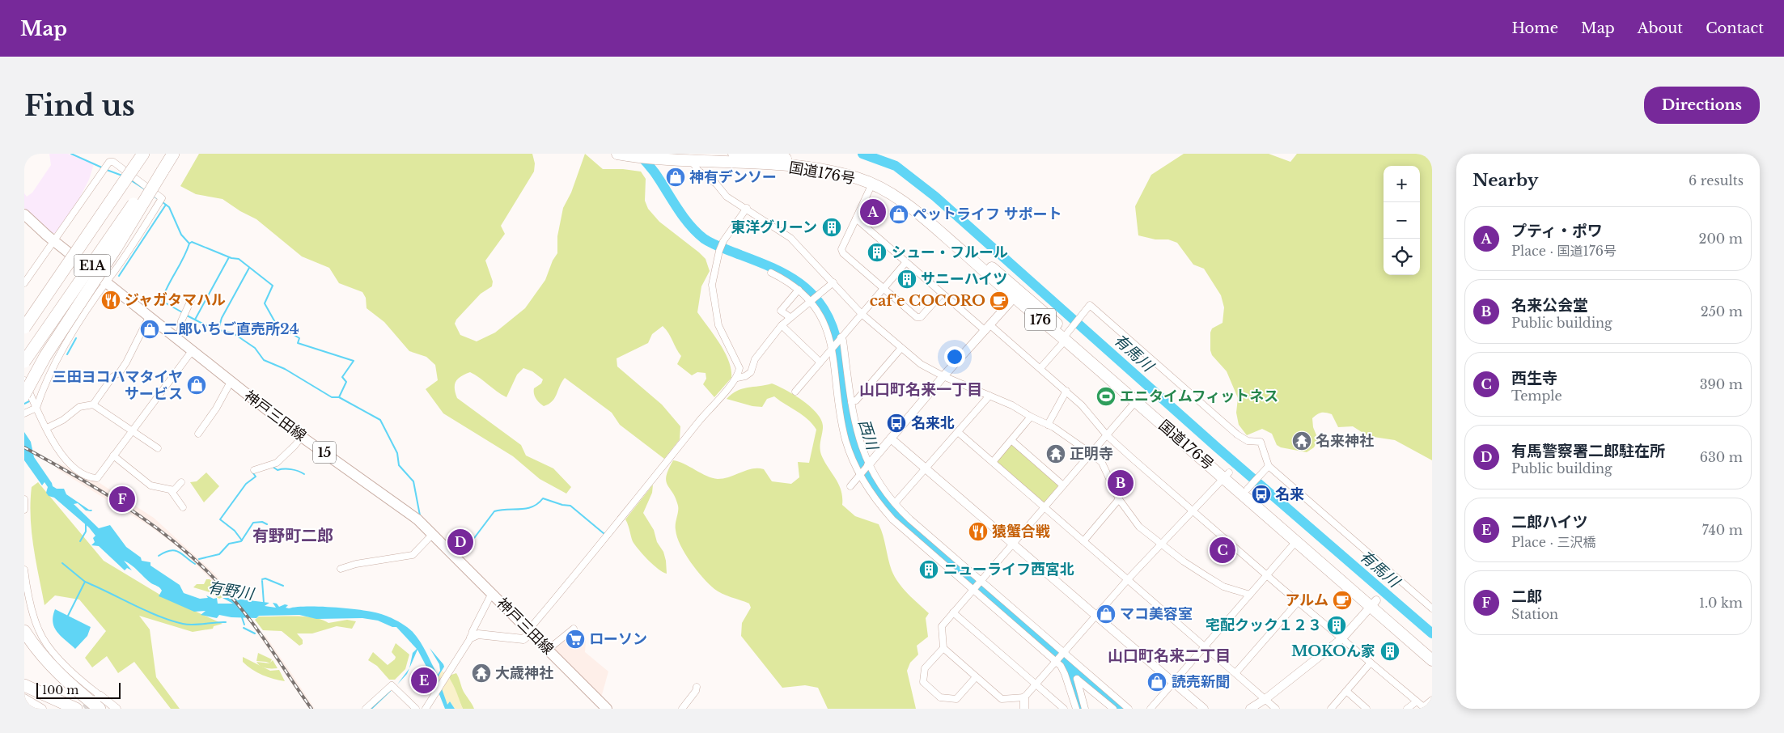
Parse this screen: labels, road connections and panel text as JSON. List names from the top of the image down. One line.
{"streets":{"highway":["国道176号","E1A","176"],"main road":["神戸三田線","15"]},"districts":["山口町名来一丁目","有野町二郎","山口町名来二丁目"],"water":["有馬川","西川","有野川"],"places":{"shop":["神有デンソー","ペットライフ サポート","二郎いちご直売所24","三田ヨコハマタイヤ サービス","マコ美容室","読売新聞"],"building":["東洋グリーン","シュー・フルール","サニーハイツ","ニューライフ西宮北","宅配クック１２３","MOKOん家"],"restaurant":["ジャガタマハル","猿蟹合戦"],"cafe":["caf'e COCORO","アルム"],"sports":["エニタイムフィットネス"],"bus stop":["名来北","名来"],"temple":["名来神社","正明寺","大歳神社"],"supermarket":["ローソン"]},"scale_bar":"100 m","page":{"header":"Map","nav":["Home","Map","About","Contact"],"buttons":"Directions","title":"Find us","heading":["Nearby","6 results"],"map_buttons":["+","−"],"pins":["A","B","F","D","C","E"],"list":[{"mark":"A","name":"プティ・ポワ","note":"Place · 国道176号","value":"200 m"},{"mark":"B","name":"名来公会堂","note":"Public building","value":"250 m"},{"mark":"C","name":"西生寺","note":"Temple","value":"390 m"},{"mark":"D","name":"有馬警察署二郎駐在所","note":"Public building","value":"630 m"},{"mark":"E","name":"二郎ハイツ","note":"Place · 三沢橋","value":"740 m"},{"mark":"F","name":"二郎","note":"Station","value":"1.0 km"}],"scale":"100 m"}}
